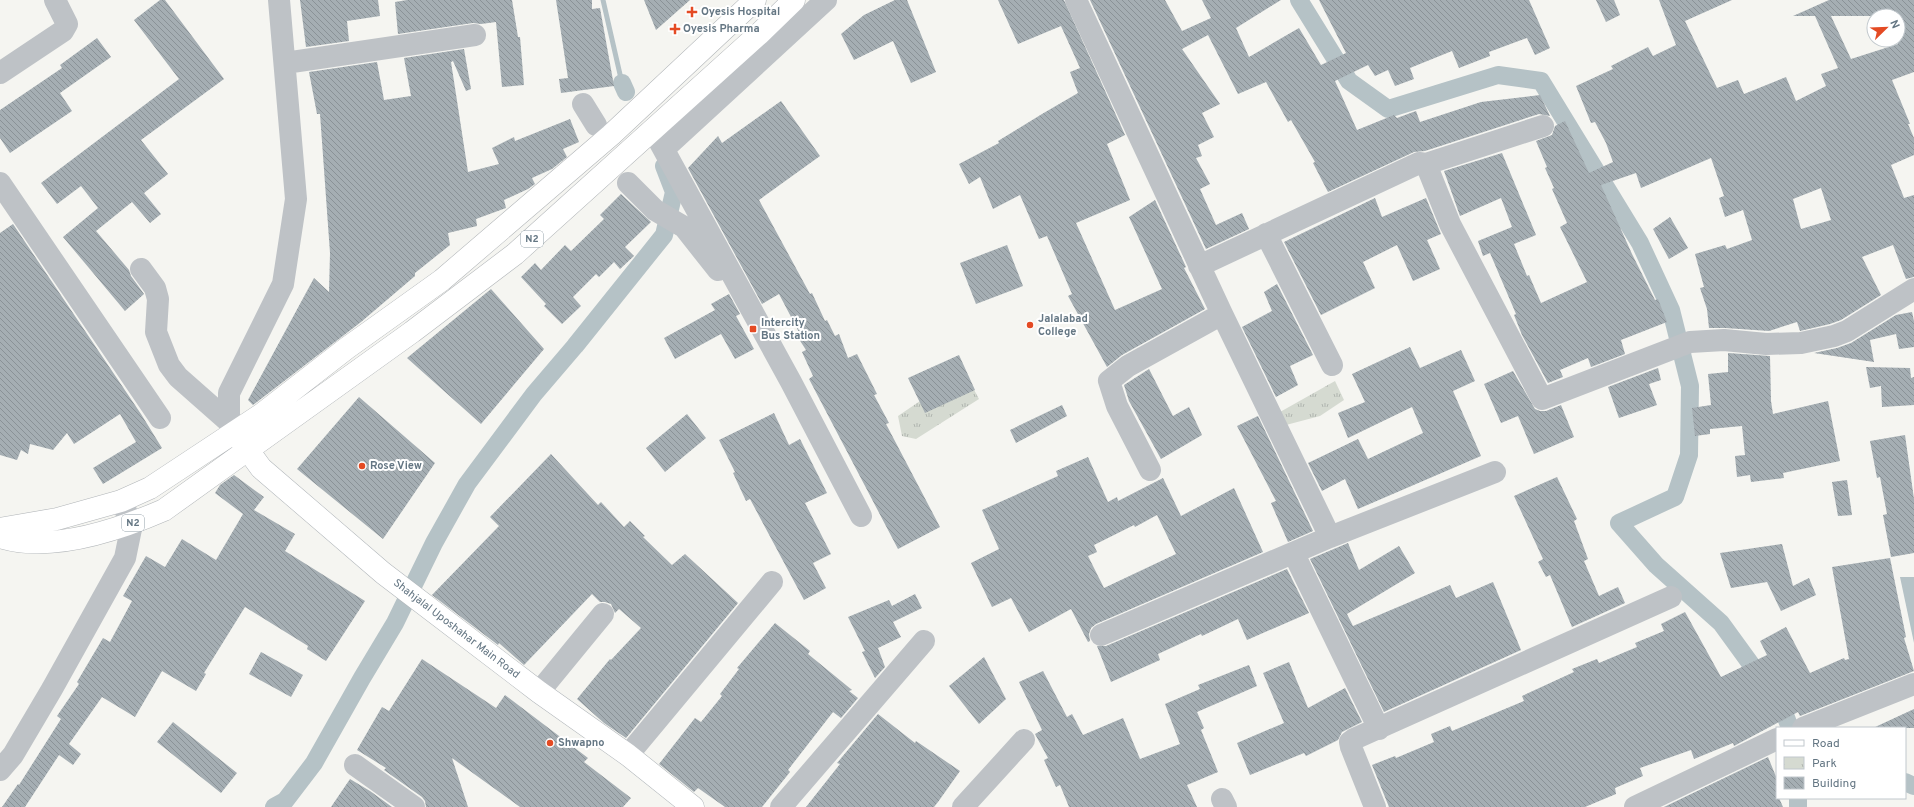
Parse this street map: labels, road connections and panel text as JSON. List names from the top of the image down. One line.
{"streets":{"main road":["N2","Shahjalal Uposhahar Main Road"]},"crossings":[["N2","Shahjalal Uposhahar Main Road"]],"places":{"health":["Oyesis Hospital","Oyesis Pharma"],"other":["Jalalabad College","Rose View","Shwapno"],"transit":["Intercity Bus Station"]},"legend":["Road","Park","Building"],"north":"top right"}
